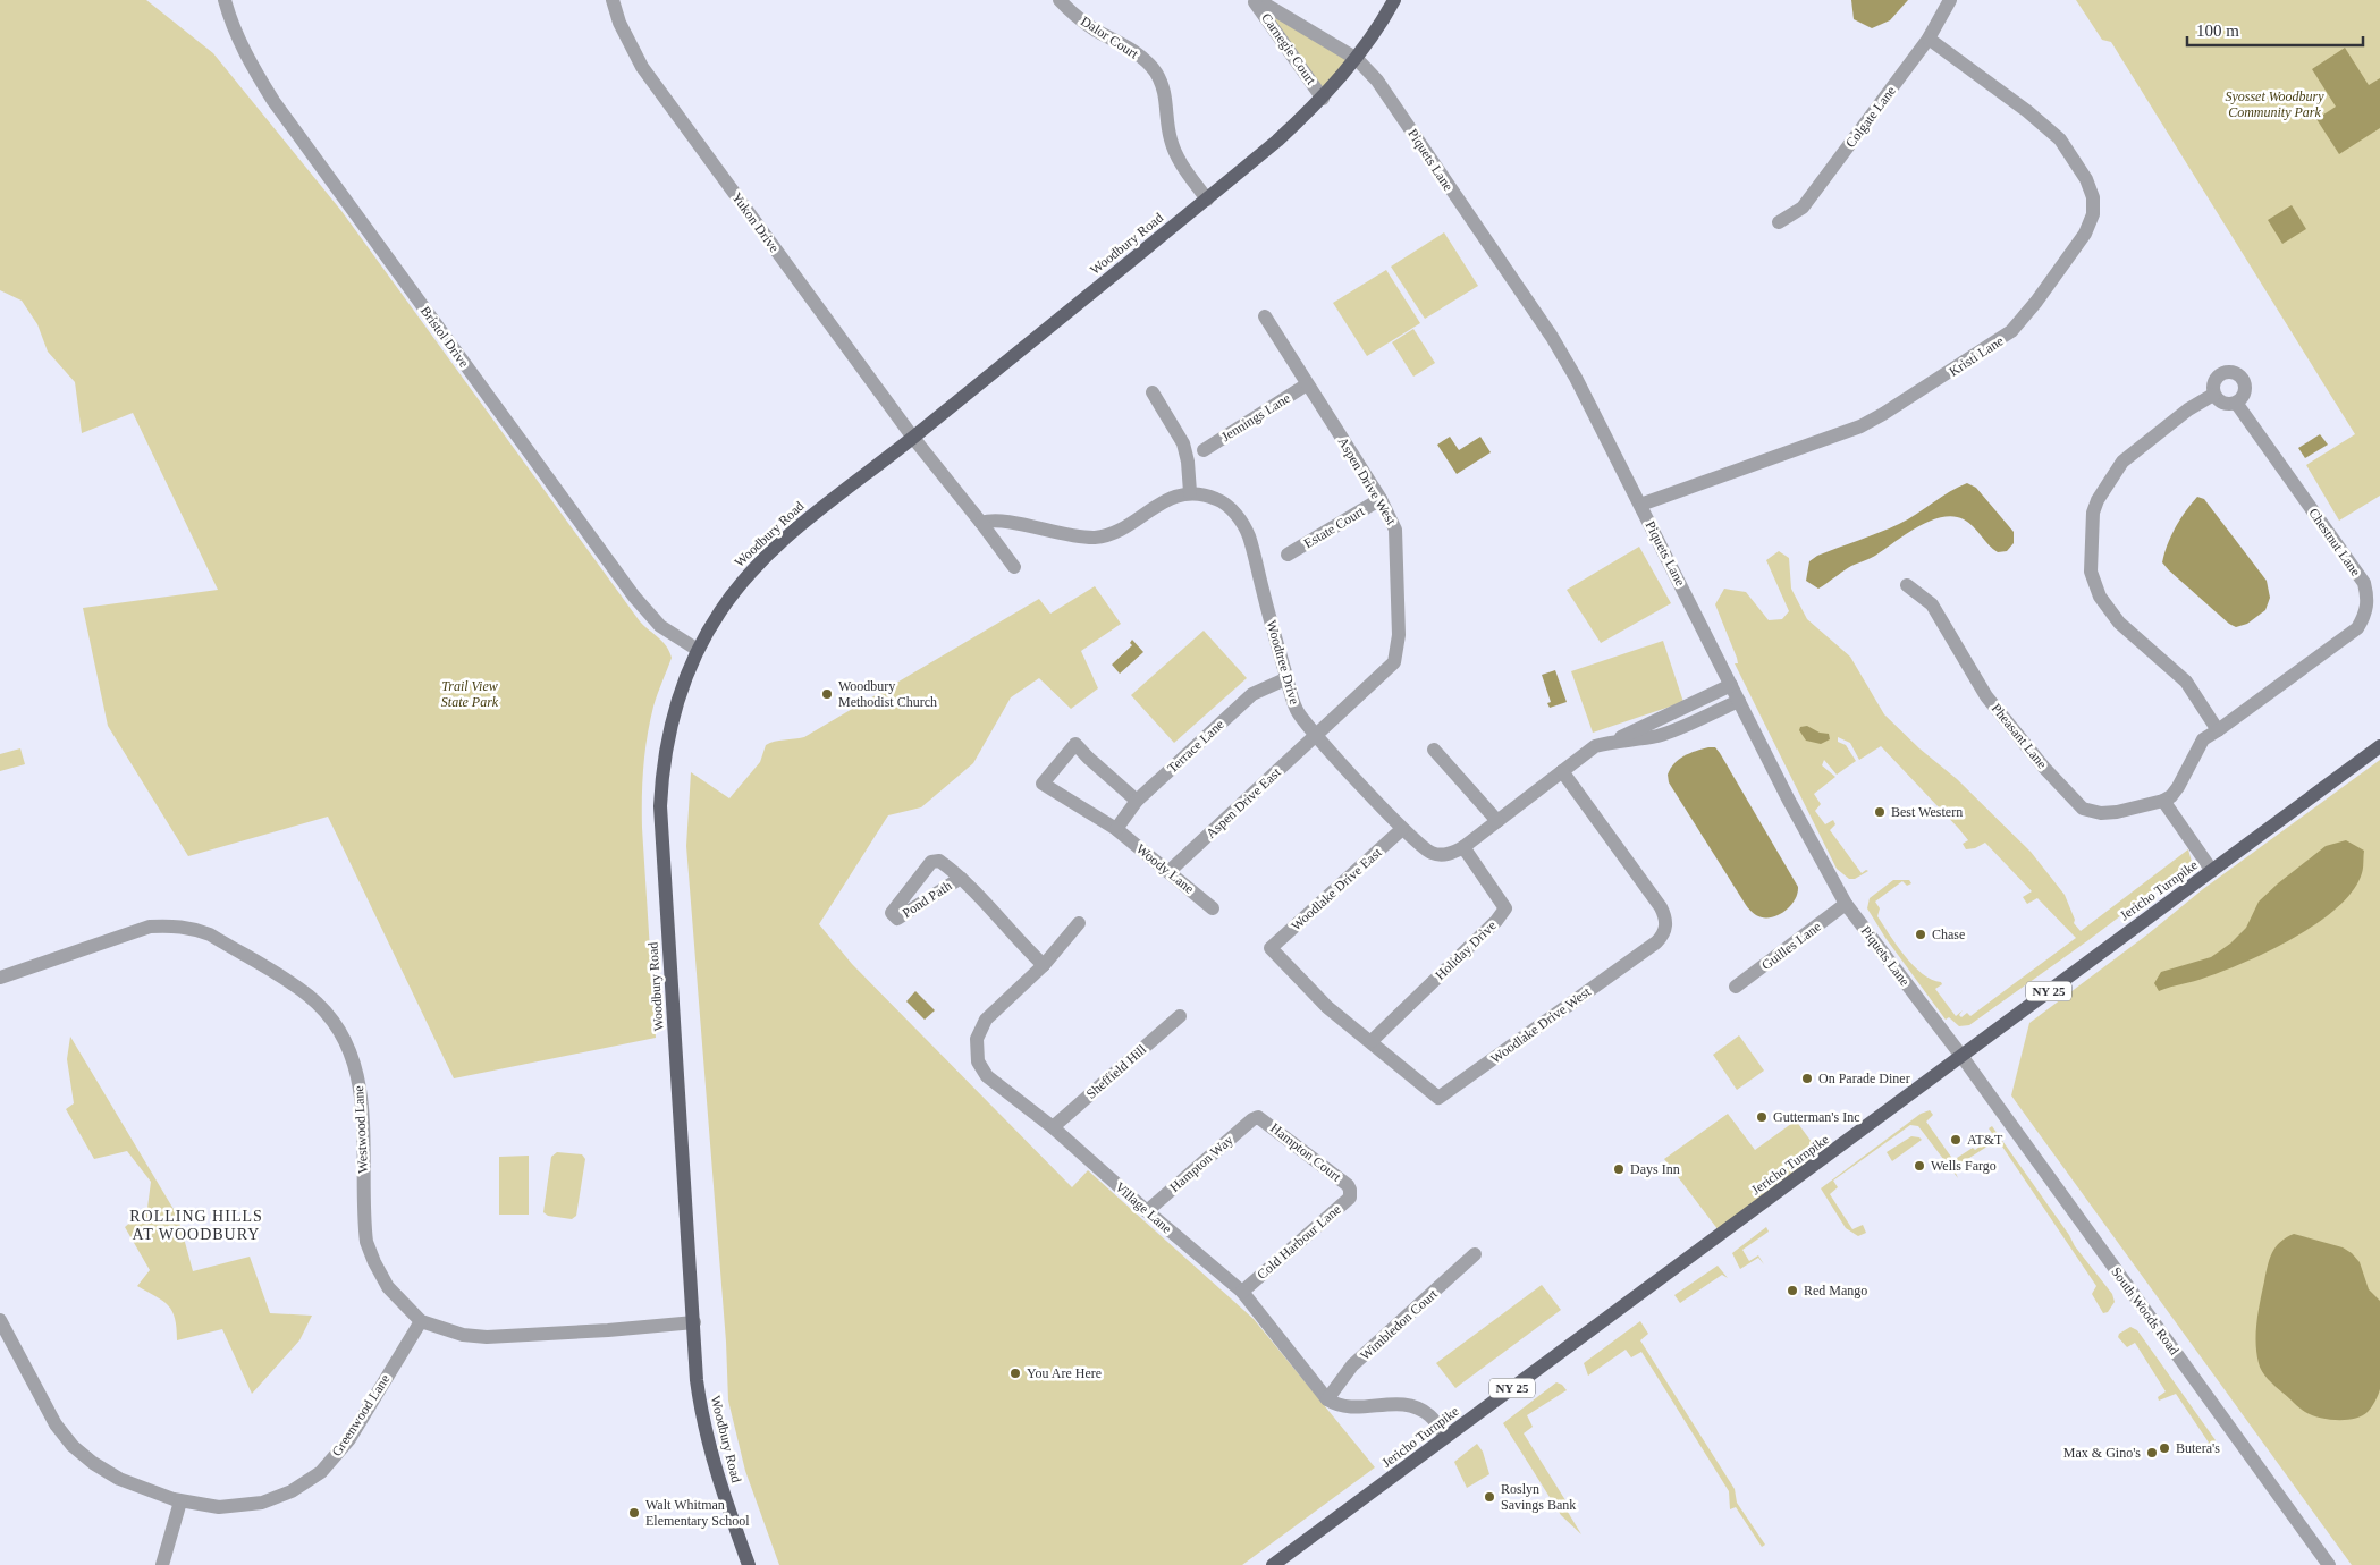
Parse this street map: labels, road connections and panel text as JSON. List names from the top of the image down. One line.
{"streets":{"main road":["Woodbury Road","Jericho Turnpike","NY 25"],"street":["Dalor Court","Carnegie Court","Colgate Lane","Piquets Lane","Yukon Drive","Bristol Drive","Kristi Lane","Jennings Lane","Aspen Drive West","Estate Court","Chestnut Lane","Woodtree Drive","Pheasant Lane","Terrace Lane","Aspen Drive East","Woody Lane","Woodlake Drive East","Pond Path","Guilles Lane","Holiday Drive","Woodlake Drive West","Sheffield Hill","Westwood Lane","Hampton Court","Hampton Way","Village Lane","Cold Harbour Lane","South Woods Road","Wimbledon Court","Greenwood Lane"]},"crossings":[["Dalor Court","Woodbury Road"],["Carnegie Court","Piquets Lane"],["Carnegie Court","Woodbury Road"],["Colgate Lane","Kristi Lane"],["Piquets Lane","Woodbury Road"],["Piquets Lane","Kristi Lane"],["Piquets Lane","Woodtree Drive"],["Piquets Lane","Jericho Turnpike"],["Piquets Lane","Guilles Lane"],["Piquets Lane","South Woods Road"],["Yukon Drive","Woodbury Road"],["Woodbury Road","Bristol Drive"],["Woodbury Road","Westwood Lane"],["Jennings Lane","Aspen Drive West"],["Aspen Drive West","Estate Court"],["Aspen Drive West","Woodtree Drive"],["Aspen Drive West","Aspen Drive East"],["Chestnut Lane","Pheasant Lane"],["Woodtree Drive","Terrace Lane"],["Woodtree Drive","Aspen Drive East"],["Woodtree Drive","Woodlake Drive East"],["Woodtree Drive","Holiday Drive"],["Woodtree Drive","Woodlake Drive West"],["Terrace Lane","Woody Lane"],["Aspen Drive East","Woody Lane"],["Woodlake Drive East","Woodlake Drive West"],["Jericho Turnpike","South Woods Road"],["Pond Path","Village Lane"],["Holiday Drive","Woodlake Drive West"],["Sheffield Hill","Village Lane"],["Westwood Lane","Greenwood Lane"],["Hampton Court","Hampton Way"],["Hampton Court","Cold Harbour Lane"],["Hampton Way","Village Lane"],["Village Lane","Cold Harbour Lane"],["Village Lane","Wimbledon Court"]],"districts":["ROLLING HILLS AT WOODBURY"],"parks":["Syosset Woodbury Community Park","Trail View State Park"],"places":["Woodbury Methodist Church","Best Western","Chase","On Parade Diner","Gutterman's Inc","AT&T","Wells Fargo","Days Inn","Red Mango","You Are Here","Butera's","Max & Gino's","Roslyn Savings Bank","Walt Whitman Elementary School"],"scale_bar":"100 m"}
